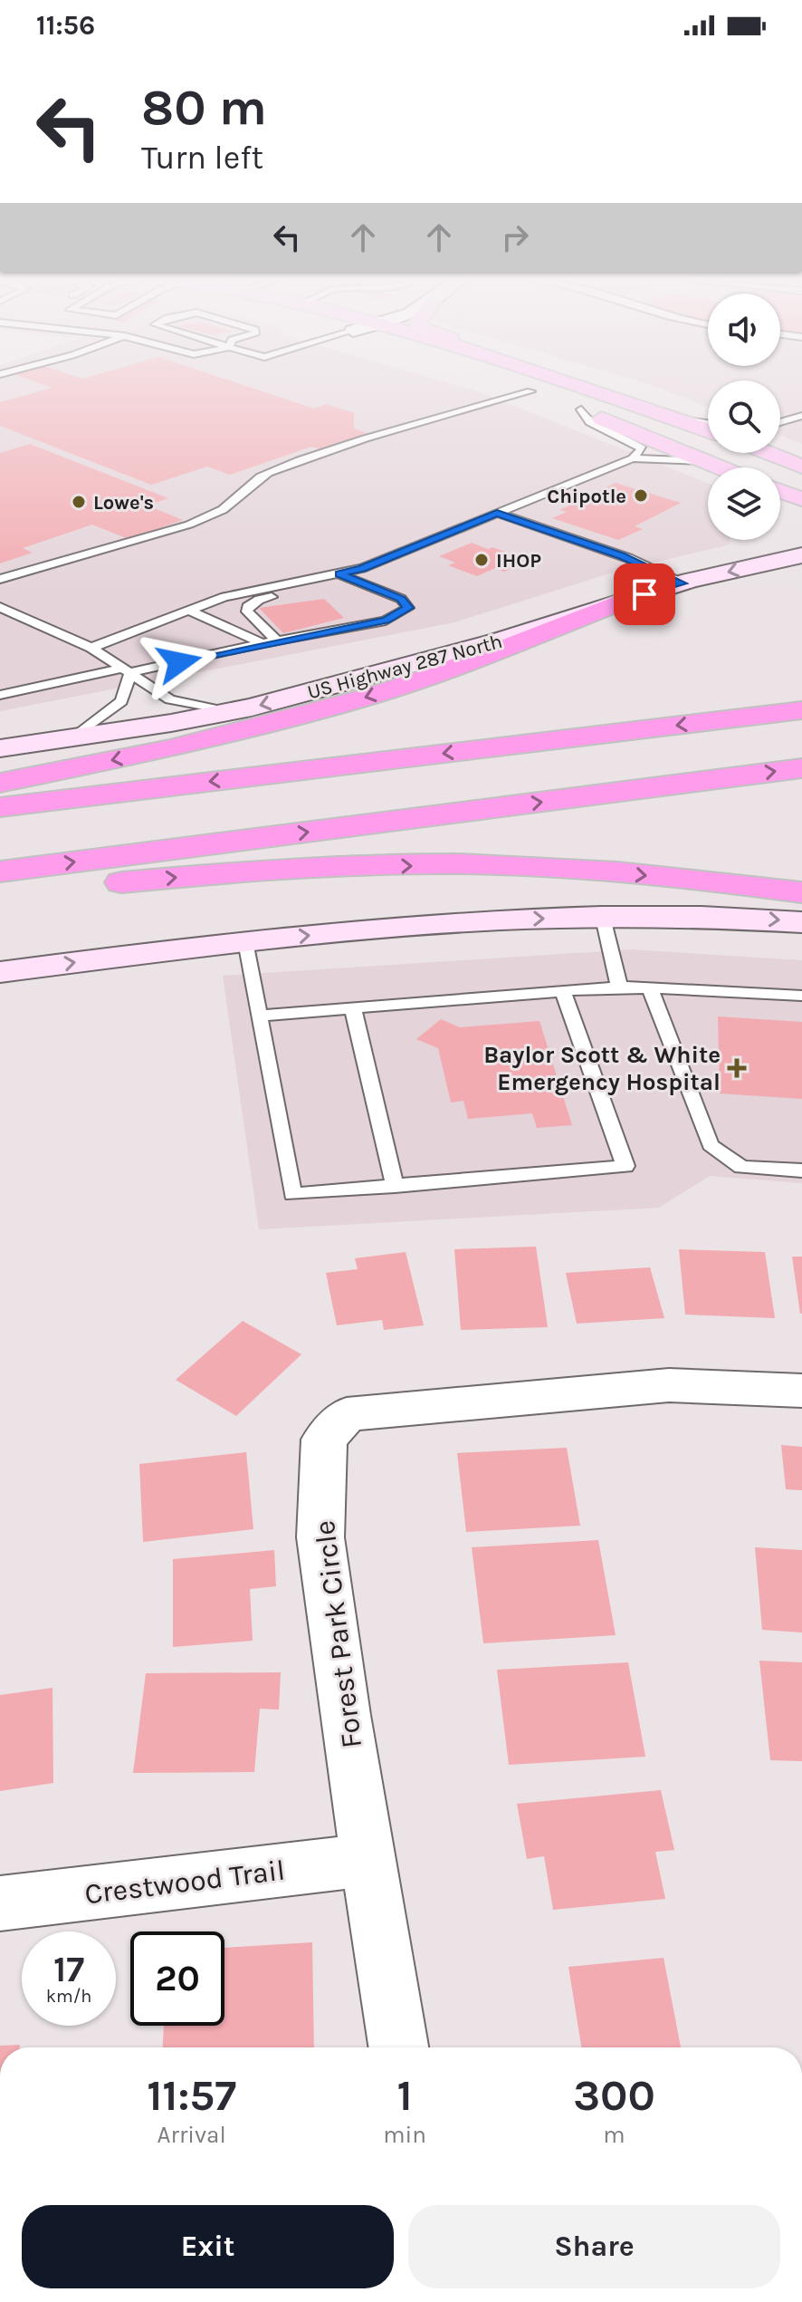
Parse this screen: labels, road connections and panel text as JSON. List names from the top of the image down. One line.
{"streets":{"main road":["US Highway 287 North"],"street":["Forest Park Circle","Crestwood Trail"]},"crossings":[["Forest Park Circle","Crestwood Trail"]],"places":{"other":["Chipotle","Lowe's","IHOP"],"health":["Baylor Scott & White Emergency Hospital"]},"page":{"status":"11:56","turn":["80 m","Turn left"],"speed":"17 km/h","limit":"20","eta":["11:57","Arrival","1","min","300","m"],"buttons":["Exit","Share"]}}
